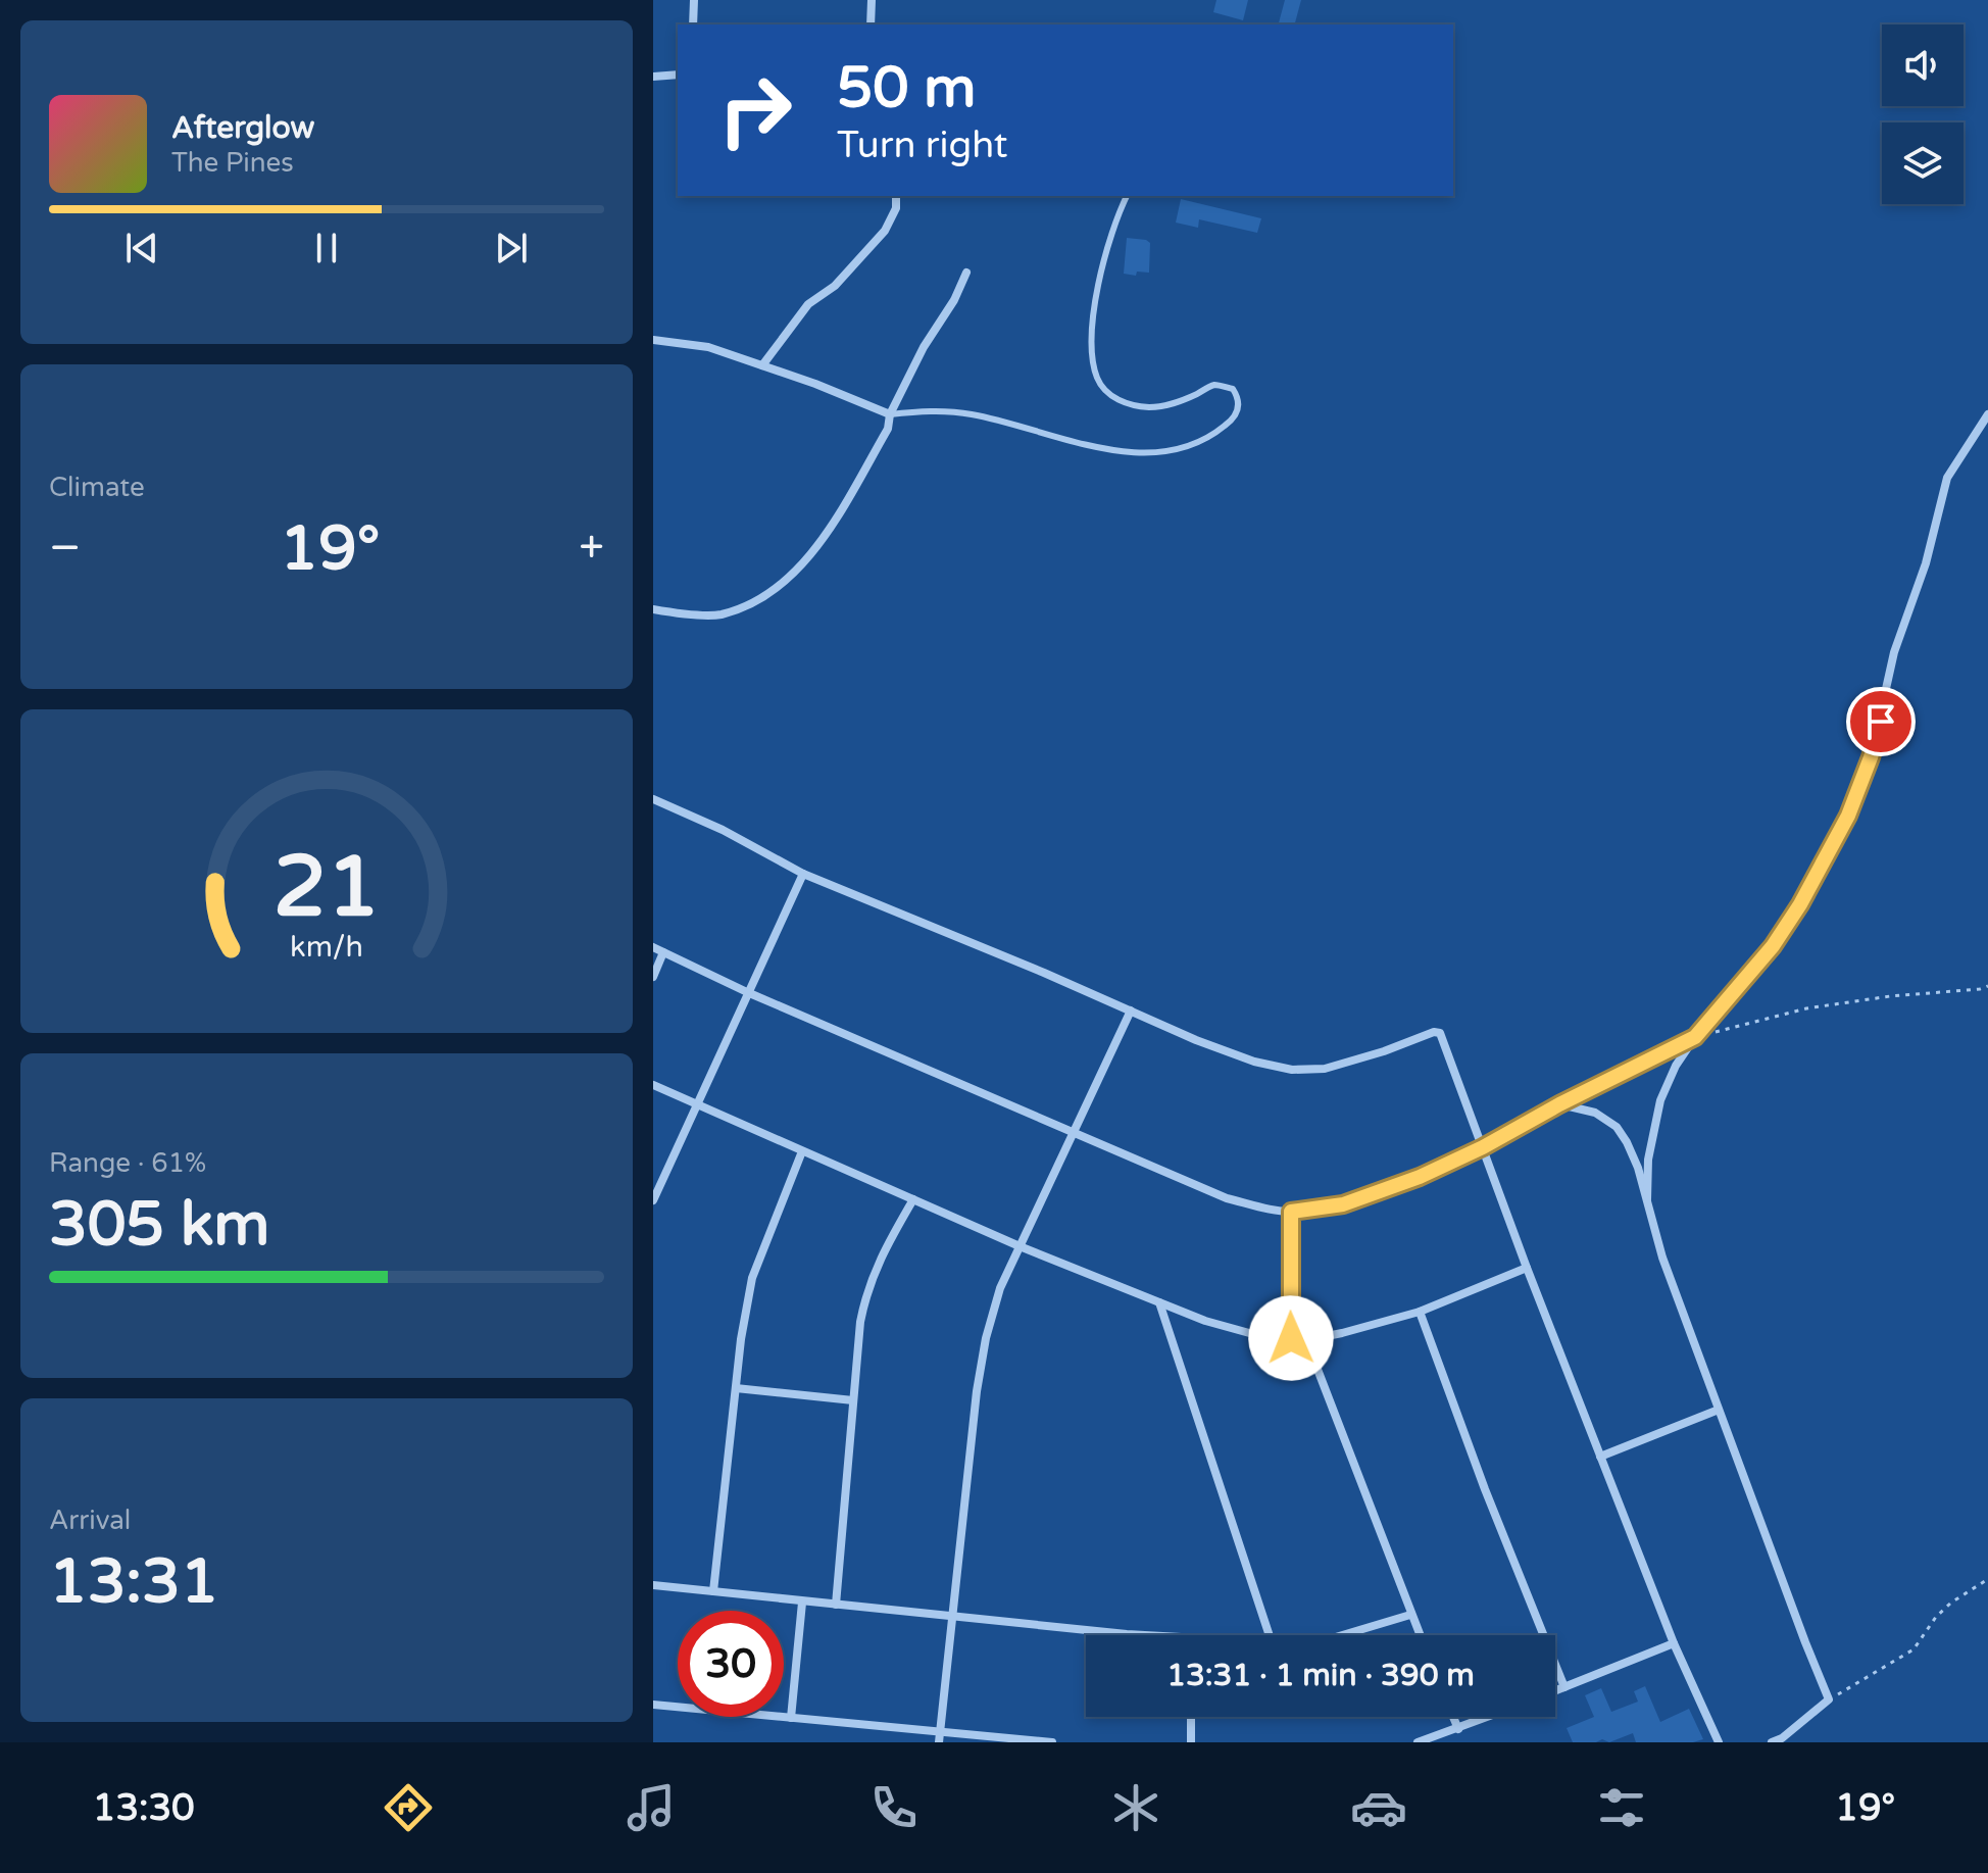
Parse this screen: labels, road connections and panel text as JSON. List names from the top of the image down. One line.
{"page":{"turn":["50 m","Turn right"],"song":["Afterglow","The Pines"],"tile":["Climate",["Range · 61%","305 km"],["Arrival","13:31"]],"heat":["−","19°","+"],"limit":"30","trip":"13:31 · 1 min · 390 m","tabs":["13:30","19°"],"gauge":["21","km/h"]}}
